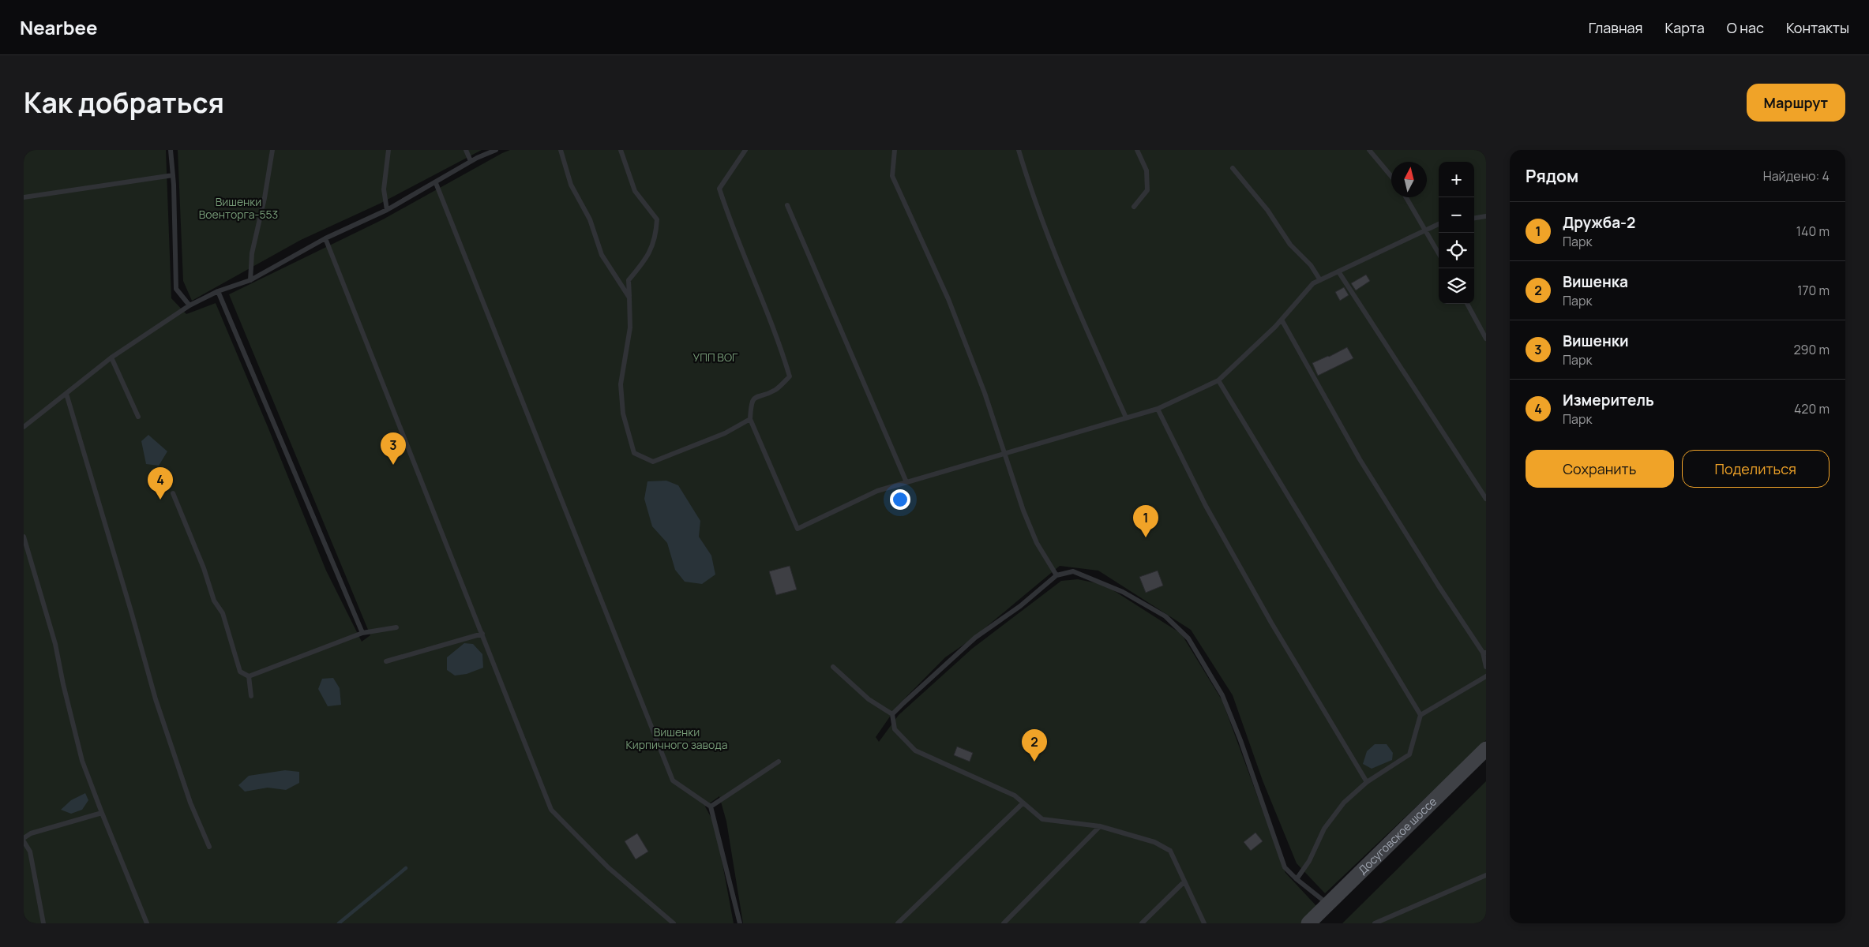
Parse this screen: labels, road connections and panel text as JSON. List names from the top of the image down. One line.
{"streets":{"main road":["Досуговское шоссе"]},"parks":["Вишенки Военторга-553","УПП ВОГ","Вишенки Кирпичного завода"],"north":"top","page":{"header":"Nearbee","nav":["Главная","Карта","О нас","Контакты"],"title":"Как добраться","buttons":["Маршрут",["Сохранить","Поделиться"]],"heading":["Рядом","Найдено: 4"],"map_buttons":["+","−"],"list":[{"mark":"1","name":"Дружба-2","note":"Парк","value":"140 m"},{"mark":"2","name":"Вишенка","note":"Парк","value":"170 m"},{"mark":"3","name":"Вишенки","note":"Парк","value":"290 m"},{"mark":"4","name":"Измеритель","note":"Парк","value":"420 m"}],"pins":["3","4","1","2"]}}
